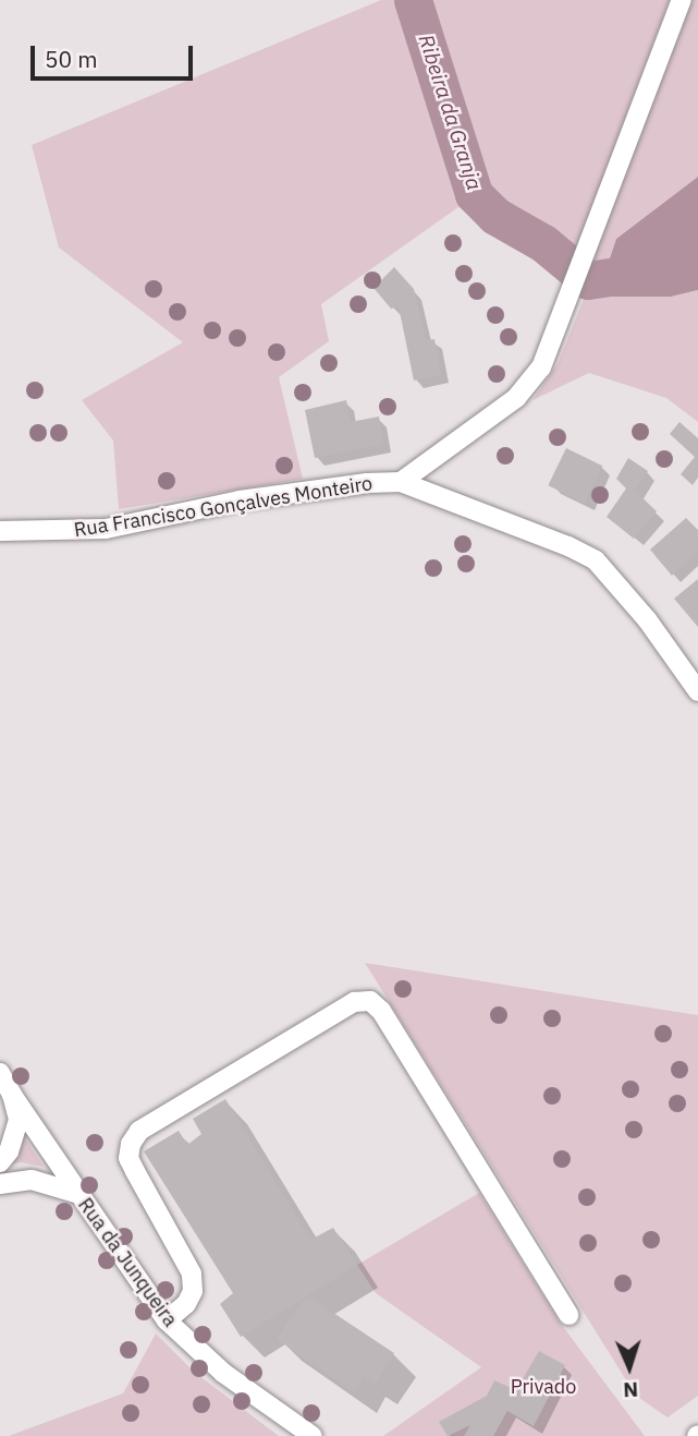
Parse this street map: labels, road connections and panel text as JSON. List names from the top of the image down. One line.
{"streets":{"street":["Rua Francisco Gonçalves Monteiro","Rua da Junqueira"]},"water":["Ribeira da Granja"],"parks":["Privado"],"scale_bar":"50 m","north":"bottom"}
